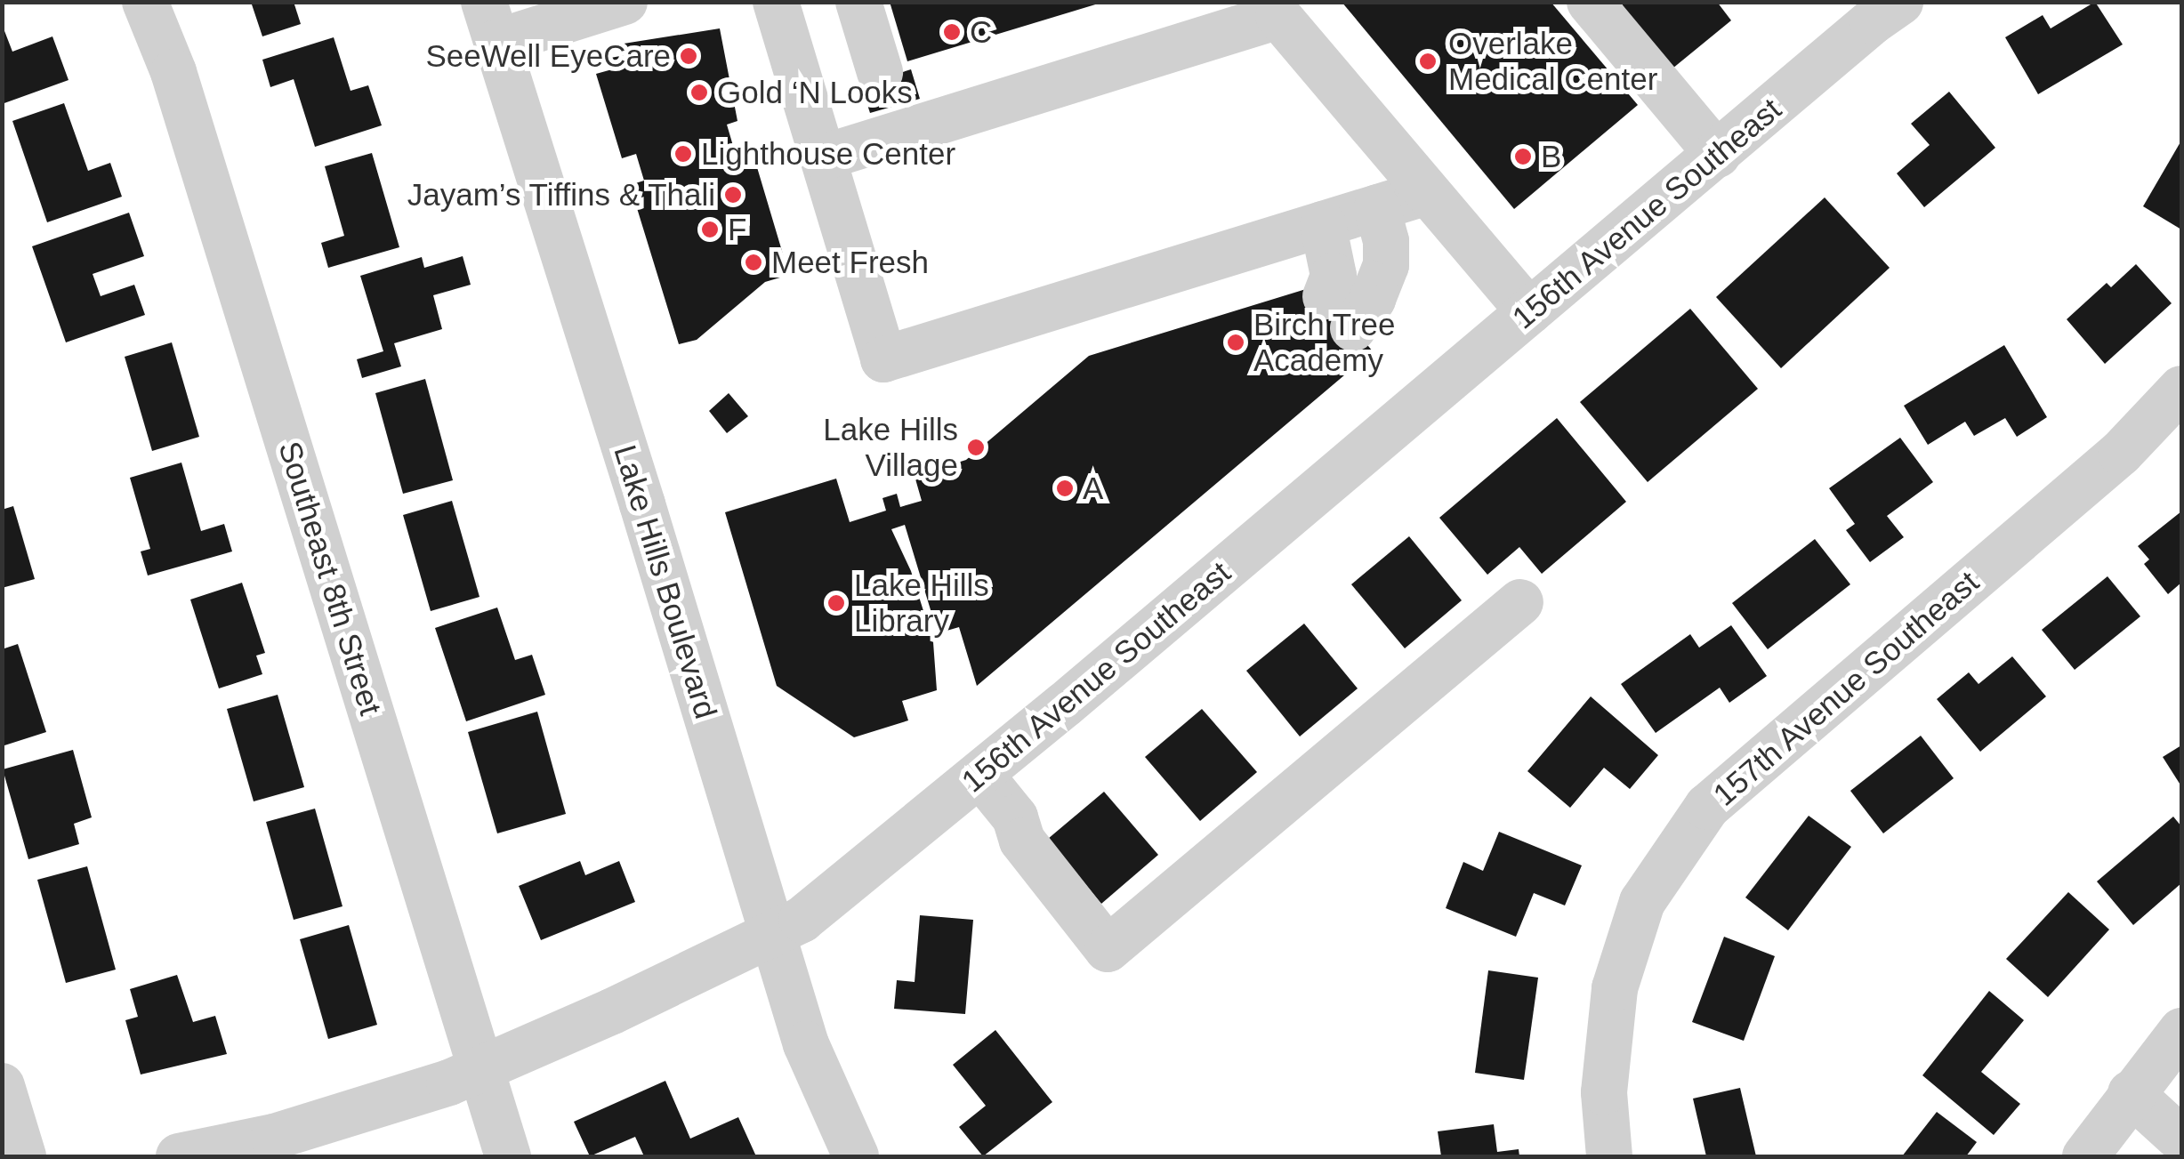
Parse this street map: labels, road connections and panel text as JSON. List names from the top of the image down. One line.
{"streets":{"street":["156th Avenue Southeast","Southeast 8th Street","Lake Hills Boulevard","157th Avenue Southeast"]},"crossings":[["156th Avenue Southeast","Southeast 8th Street"],["156th Avenue Southeast","Lake Hills Boulevard"]],"places":["C","SeeWell EyeCare","Overlake Medical Center","Gold ‘N Looks","Lighthouse Center","B","Jayam’s Tiffins & Thali","F","Meet Fresh","Birch Tree Academy","Lake Hills Village","A","Lake Hills Library"]}
